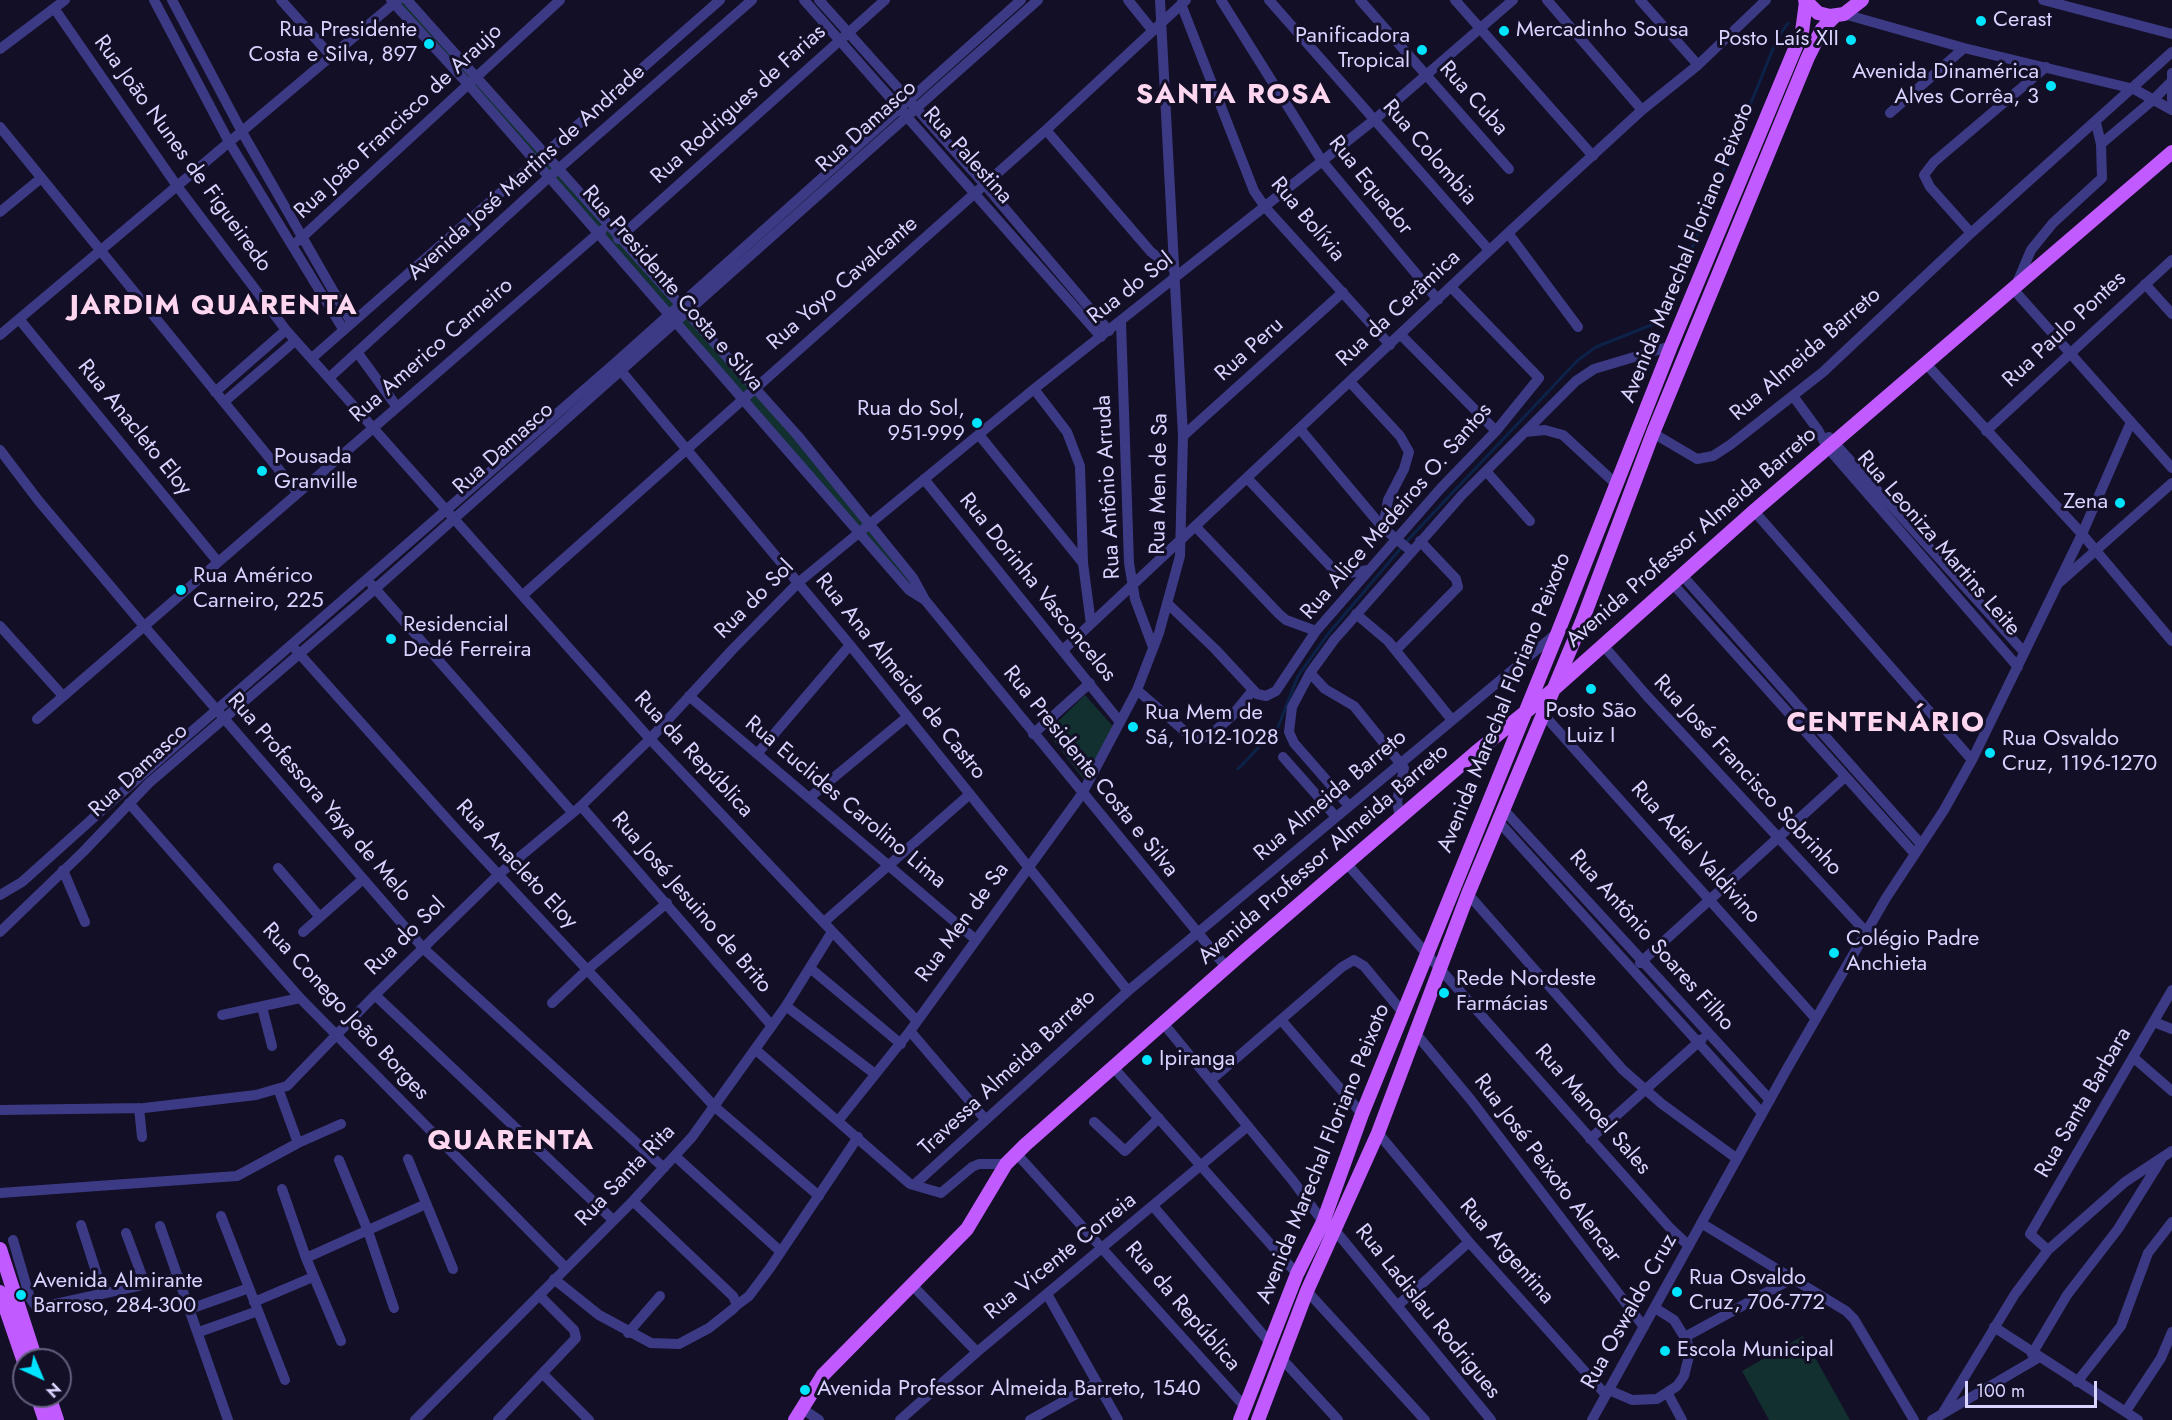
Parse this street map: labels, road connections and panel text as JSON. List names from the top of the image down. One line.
{"streets":{"main road":["Avenida Marechal Floriano Peixoto","Avenida Professor Almeida Barreto"],"street":["Rua Cuba","Rua Rodrigues de Farias","Rua João Francisco de Araujo","Rua Damasco","Rua Colombia","Rua João Nunes de Figueiredo","Rua Palestina","Avenida José Martins de Andrade","Rua Equador","Rua Bolívia","Rua Yoyo Cavalcante","Rua Presidente Costa e Silva","Rua do Sol","Rua da Cerâmica","Rua Paulo Pontes","Rua Peru","Rua Americo Carneiro","Rua Almeida Barreto","Rua Anacleto Eloy","Rua Men de Sa","Rua Antônio Arruda","Rua Alice Medeiros O. Santos","Rua Leoniza Martins Leite","Rua Dorinha Vasconcelos","Rua Ana Almeida de Castro","Rua da República","Rua José Francisco Sobrinho","Rua Professora Yaya de Melo","Rua Euclides Carolino Lima","Rua Adiel Valdivino","Rua José Jesuino de Brito","Rua Antônio Soares Filho","Rua Conego João Borges","Travessa Almeida Barreto","Rua Santa Barbara","Rua Manoel Sales","Rua José Peixoto Alencar","Rua Santa Rita","Rua Argentina","Rua Vicente Correia","Rua Ladislau Rodrigues","Rua Oswaldo Cruz"]},"crossings":[["Rua Cuba","Rua do Sol"],["Rua Rodrigues de Farias","Rua Palestina"],["Rua Rodrigues de Farias","Rua Presidente Costa e Silva"],["Rua João Francisco de Araujo","Rua Presidente Costa e Silva"],["Rua Damasco","Rua João Nunes de Figueiredo"],["Rua Damasco","Rua Palestina"],["Rua Damasco","Rua Presidente Costa e Silva"],["Rua Damasco","Rua Anacleto Eloy"],["Rua Damasco","Rua Ana Almeida de Castro"],["Rua Damasco","Rua da República"],["Rua Damasco","Rua Professora Yaya de Melo"],["Rua Damasco","Rua José Jesuino de Brito"],["Rua Damasco","Rua Conego João Borges"],["Rua Colombia","Rua do Sol"],["Rua Colombia","Rua da Cerâmica"],["Rua João Nunes de Figueiredo","Avenida José Martins de Andrade"],["Rua João Nunes de Figueiredo","Rua Americo Carneiro"],["Rua João Nunes de Figueiredo","Rua da República"],["Rua Palestina","Rua Yoyo Cavalcante"],["Rua Palestina","Rua do Sol"],["Avenida José Martins de Andrade","Rua Presidente Costa e Silva"],["Rua Equador","Rua do Sol"],["Rua Equador","Rua da Cerâmica"],["Rua Bolívia","Rua Yoyo Cavalcante"],["Rua Bolívia","Rua do Sol"],["Rua Bolívia","Rua da Cerâmica"],["Rua Bolívia","Rua Peru"],["Avenida Marechal Floriano Peixoto","Rua Almeida Barreto"],["Avenida Marechal Floriano Peixoto","Rua Alice Medeiros O. Santos"],["Avenida Marechal Floriano Peixoto","Avenida Professor Almeida Barreto"],["Avenida Marechal Floriano Peixoto","Rua da República"],["Avenida Marechal Floriano Peixoto","Rua Adiel Valdivino"],["Avenida Marechal Floriano Peixoto","Rua Antônio Soares Filho"],["Avenida Marechal Floriano Peixoto","Rua Manoel Sales"],["Avenida Marechal Floriano Peixoto","Rua José Peixoto Alencar"],["Avenida Marechal Floriano Peixoto","Rua Argentina"],["Avenida Marechal Floriano Peixoto","Rua Ladislau Rodrigues"],["Rua Yoyo Cavalcante","Rua Presidente Costa e Silva"],["Rua Yoyo Cavalcante","Rua Men de Sa"],["Rua Yoyo Cavalcante","Rua Ana Almeida de Castro"],["Rua Yoyo Cavalcante","Rua da República"],["Rua Presidente Costa e Silva","Rua do Sol"],["Rua Presidente Costa e Silva","Rua Americo Carneiro"],["Rua Presidente Costa e Silva","Rua Almeida Barreto"],["Rua Presidente Costa e Silva","Rua Men de Sa"],["Rua Presidente Costa e Silva","Avenida Professor Almeida Barreto"],["Rua do Sol","Rua Anacleto Eloy"],["Rua do Sol","Rua Men de Sa"],["Rua do Sol","Rua Antônio Arruda"],["Rua do Sol","Rua Dorinha Vasconcelos"],["Rua do Sol","Rua Ana Almeida de Castro"],["Rua do Sol","Rua da República"],["Rua do Sol","Rua Professora Yaya de Melo"],["Rua do Sol","Rua Euclides Carolino Lima"],["Rua do Sol","Rua José Jesuino de Brito"],["Rua do Sol","Rua Conego João Borges"],["Rua da Cerâmica","Rua Men de Sa"],["Rua da Cerâmica","Rua Antônio Arruda"],["Rua da Cerâmica","Rua Alice Medeiros O. Santos"],["Rua da Cerâmica","Rua Dorinha Vasconcelos"],["Rua Peru","Rua Men de Sa"],["Rua Americo Carneiro","Rua Anacleto Eloy"],["Rua Americo Carneiro","Rua Professora Yaya de Melo"],["Rua Almeida Barreto","Rua Alice Medeiros O. Santos"],["Rua Almeida Barreto","Rua Ana Almeida de Castro"],["Rua Almeida Barreto","Travessa Almeida Barreto"],["Rua Anacleto Eloy","Rua Santa Rita"],["Rua Men de Sa","Rua Antônio Arruda"],["Rua Men de Sa","Rua Alice Medeiros O. Santos"],["Rua Men de Sa","Rua Dorinha Vasconcelos"],["Rua Men de Sa","Rua Ana Almeida de Castro"],["Rua Men de Sa","Rua da República"],["Rua Men de Sa","Rua Euclides Carolino Lima"],["Avenida Professor Almeida Barreto","Rua Leoniza Martins Leite"],["Avenida Professor Almeida Barreto","Rua da República"],["Avenida Professor Almeida Barreto","Rua José Francisco Sobrinho"],["Avenida Professor Almeida Barreto","Rua Manoel Sales"],["Avenida Professor Almeida Barreto","Rua Ladislau Rodrigues"],["Rua Leoniza Martins Leite","Rua Oswaldo Cruz"],["Rua Ana Almeida de Castro","Travessa Almeida Barreto"],["Rua da República","Rua Santa Rita"],["Rua da República","Rua Vicente Correia"],["Rua José Francisco Sobrinho","Rua Oswaldo Cruz"],["Rua Professora Yaya de Melo","Rua Santa Rita"],["Rua Adiel Valdivino","Rua Oswaldo Cruz"],["Rua José Jesuino de Brito","Rua Santa Rita"],["Rua Antônio Soares Filho","Rua Oswaldo Cruz"],["Rua Conego João Borges","Rua Santa Rita"],["Rua Manoel Sales","Rua Oswaldo Cruz"],["Rua José Peixoto Alencar","Rua Oswaldo Cruz"],["Rua Argentina","Rua Oswaldo Cruz"],["Rua Vicente Correia","Rua Ladislau Rodrigues"]],"districts":["SANTA ROSA","JARDIM QUARENTA","CENTENÁRIO","QUARENTA"],"places":["Cerast","Mercadinho Sousa","Posto Laís XII","Rua Presidente Costa e Silva, 897","Panificadora Tropical","Avenida Dinamérica Alves Corrêa, 3","Rua do Sol, 951-999","Pousada Granville","Zena","Rua Américo Carneiro, 225","Residencial Dedé Ferreira","Posto São Luiz I","Rua Mem de Sá, 1012-1028","Rua Osvaldo Cruz, 1196-1270","Colégio Padre Anchieta","Rede Nordeste Farmácias","Ipiranga","Rua Osvaldo Cruz, 706-772","Avenida Almirante Barroso, 284-300","Escola Municipal","Avenida Professor Almeida Barreto, 1540"],"scale_bar":"100 m","north":"bottom right"}
